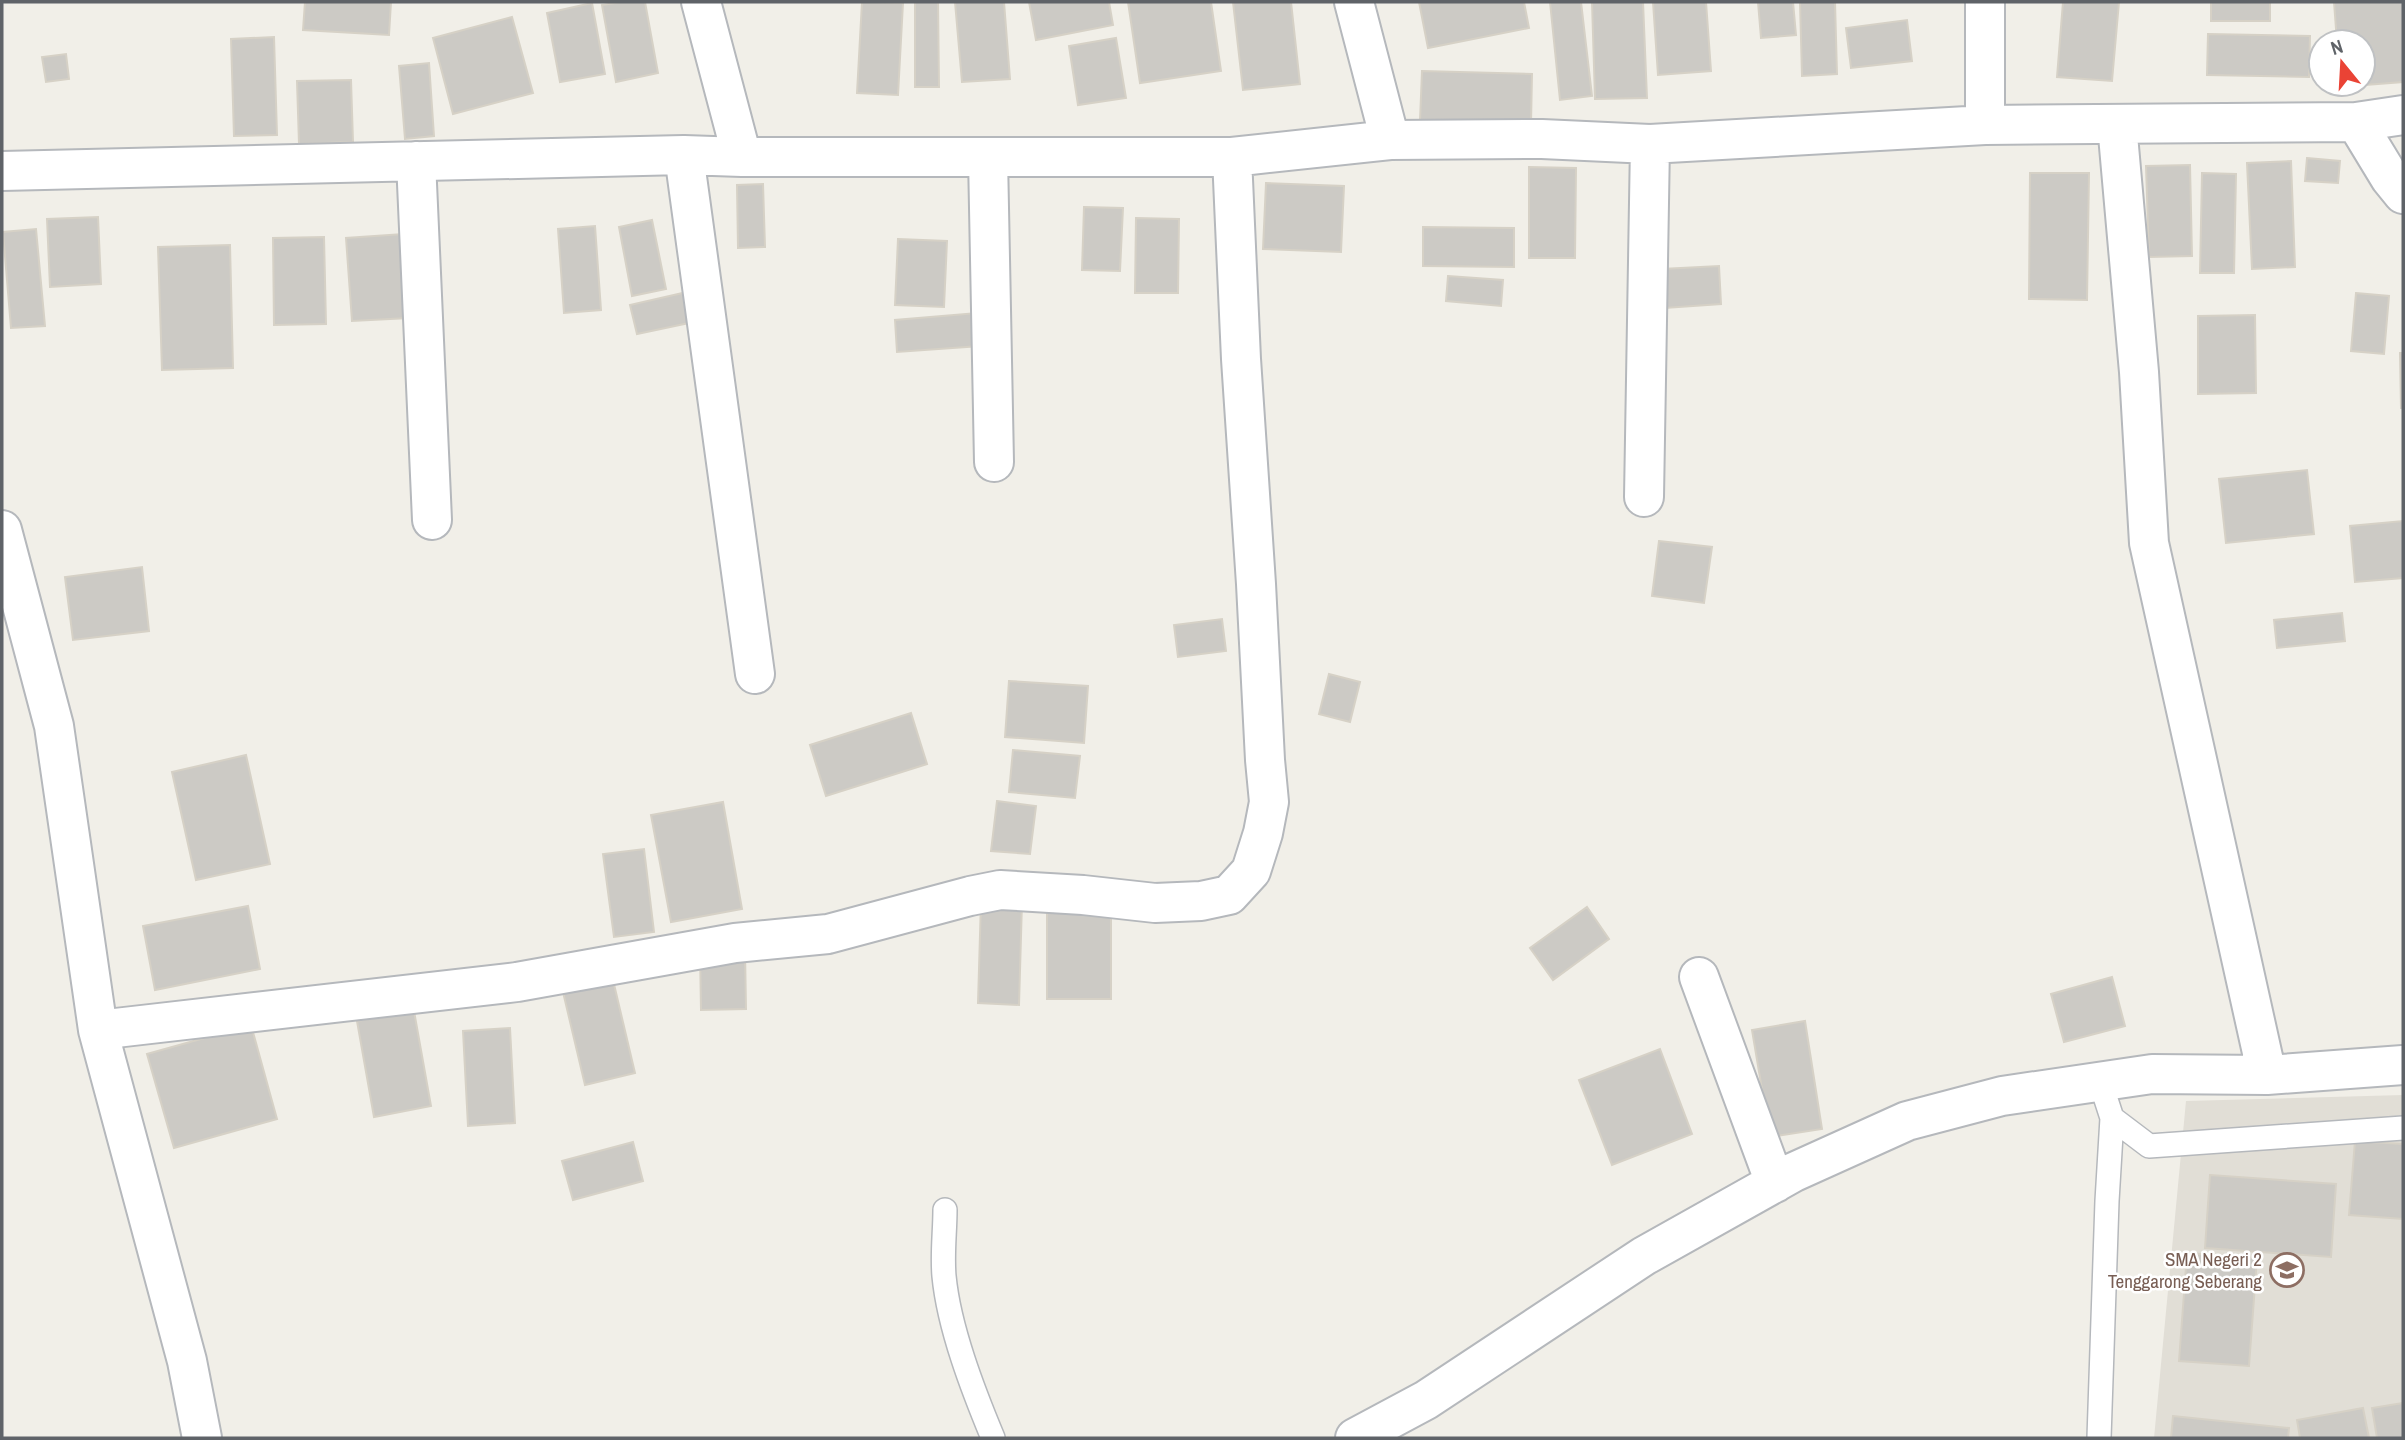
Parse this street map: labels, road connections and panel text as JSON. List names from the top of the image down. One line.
{"places":{"school or university":["SMA Negeri 2 Tenggarong Seberang"]},"north":"top"}
